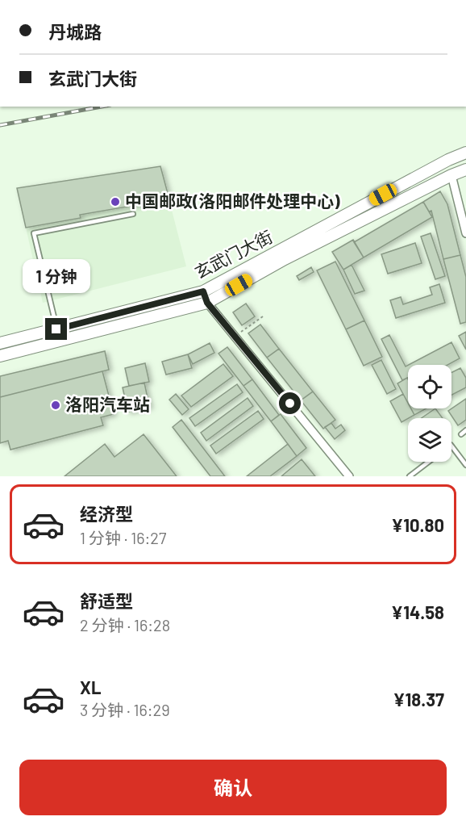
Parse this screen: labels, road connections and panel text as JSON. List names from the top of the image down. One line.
{"streets":{"main road":["玄武门大街"]},"places":["中国邮政(洛阳邮件处理中心)","洛阳汽车站"],"page":{"banner":["丹城路","玄武门大街"],"bubble":"1 分钟","list":[{"name":"经济型","note":"1 分钟 · 16:27","value":"¥10.80"},{"name":"舒适型","note":"2 分钟 · 16:28","value":"¥14.58"},{"name":"XL","note":"3 分钟 · 16:29","value":"¥18.37"}],"buttons":"确认"}}
